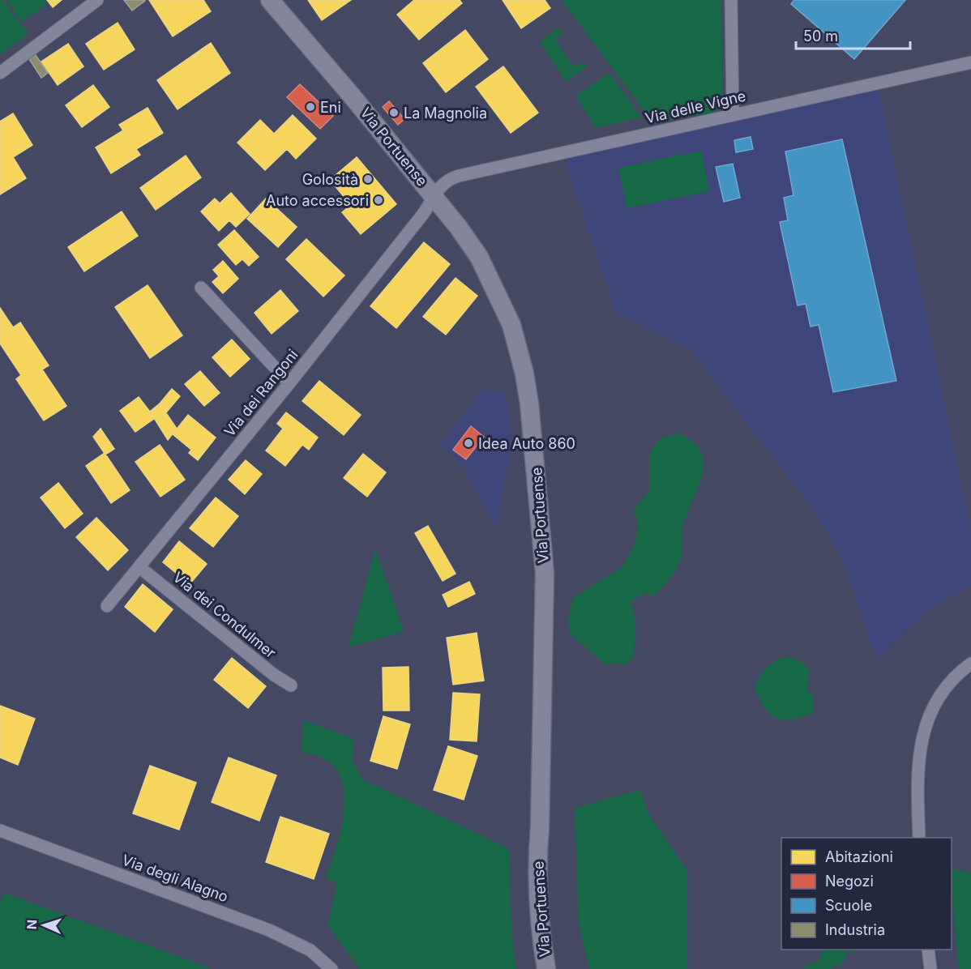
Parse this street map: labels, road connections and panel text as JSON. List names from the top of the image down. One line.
{"streets":{"main road":["Via Portuense"],"street":["Via delle Vigne","Via dei Rangoni","Via dei Condulmer","Via degli Alagno"]},"crossings":[["Via delle Vigne","Via Portuense"],["Via delle Vigne","Via dei Rangoni"],["Via Portuense","Via dei Rangoni"],["Via dei Rangoni","Via dei Condulmer"]],"places":["Eni","La Magnolia","Golosità","Auto accessori","Idea Auto 860"],"legend":["Abitazioni","Negozi","Scuole","Industria"],"scale_bar":"50 m","north":"left"}
